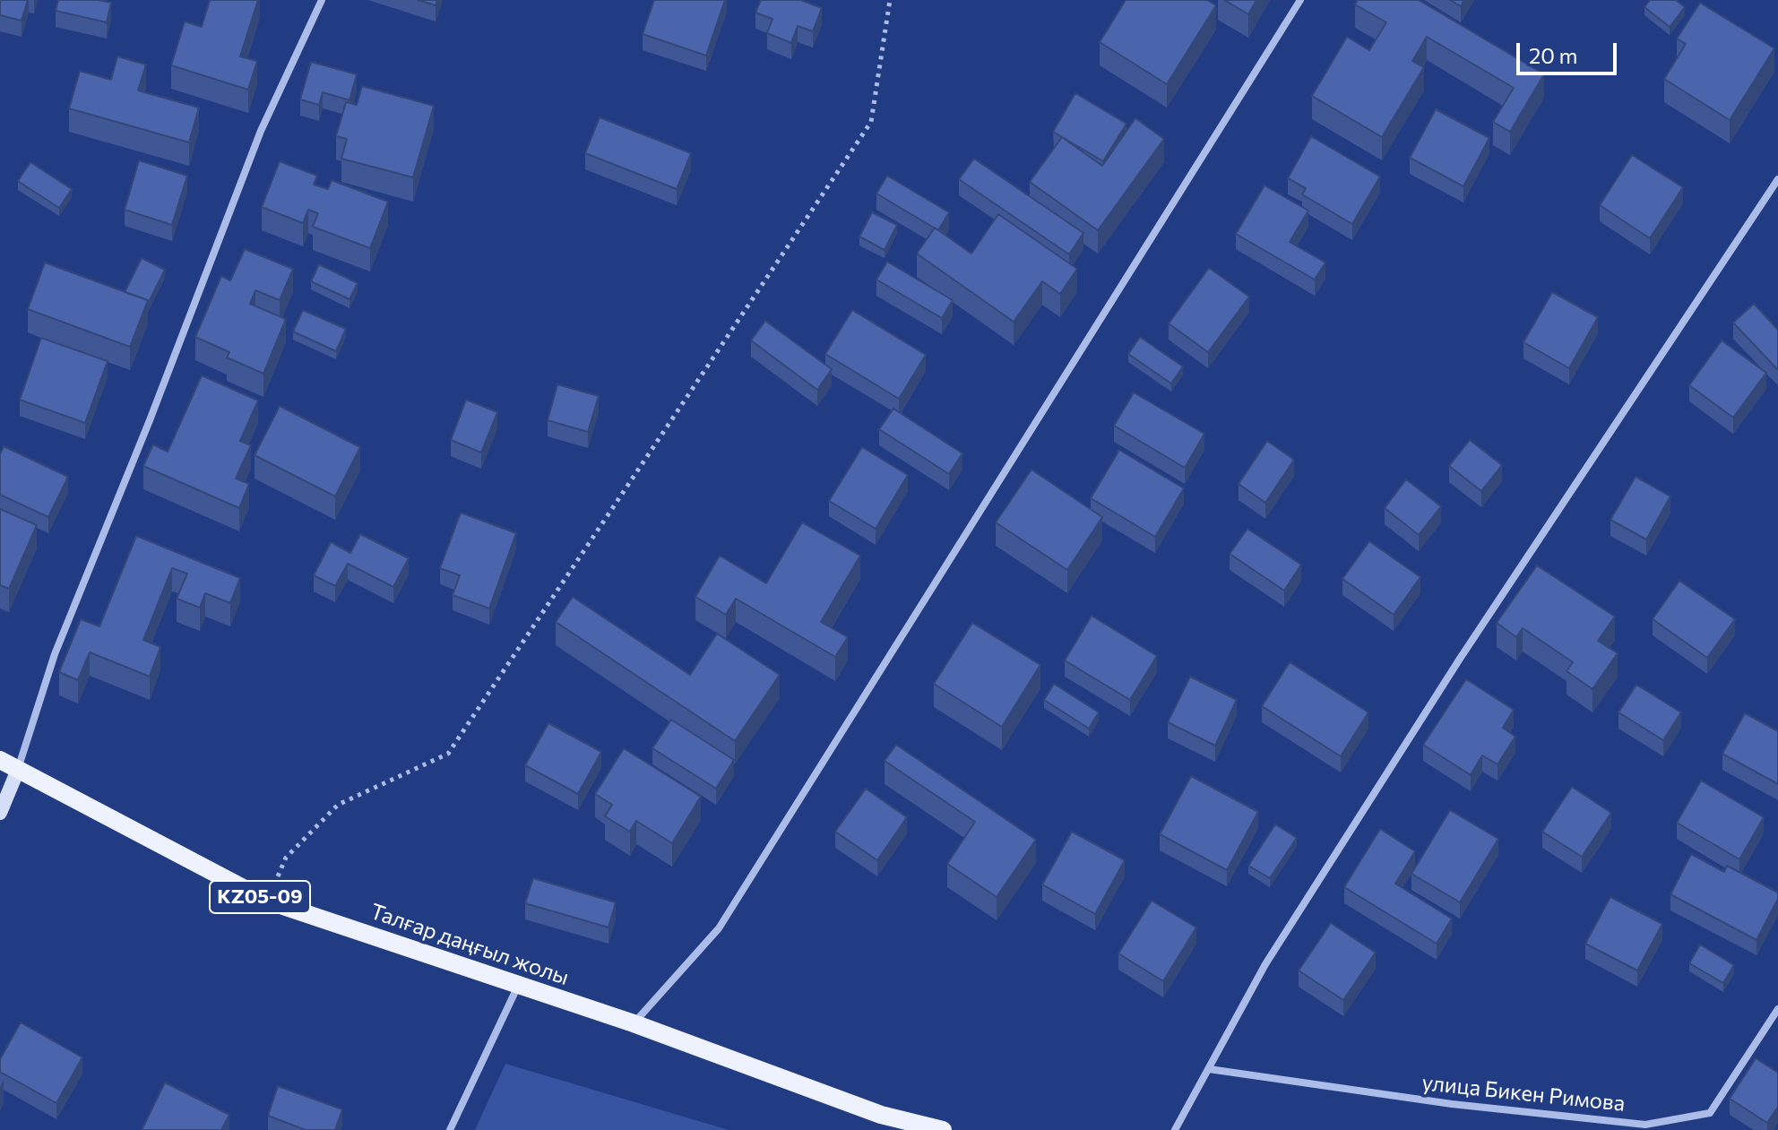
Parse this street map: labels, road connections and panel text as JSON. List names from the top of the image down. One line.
{"streets":{"main road":["KZ05-09","Талғар даңғыл жолы"],"street":["улица Бикен Римова"]},"scale_bar":"20 m"}
